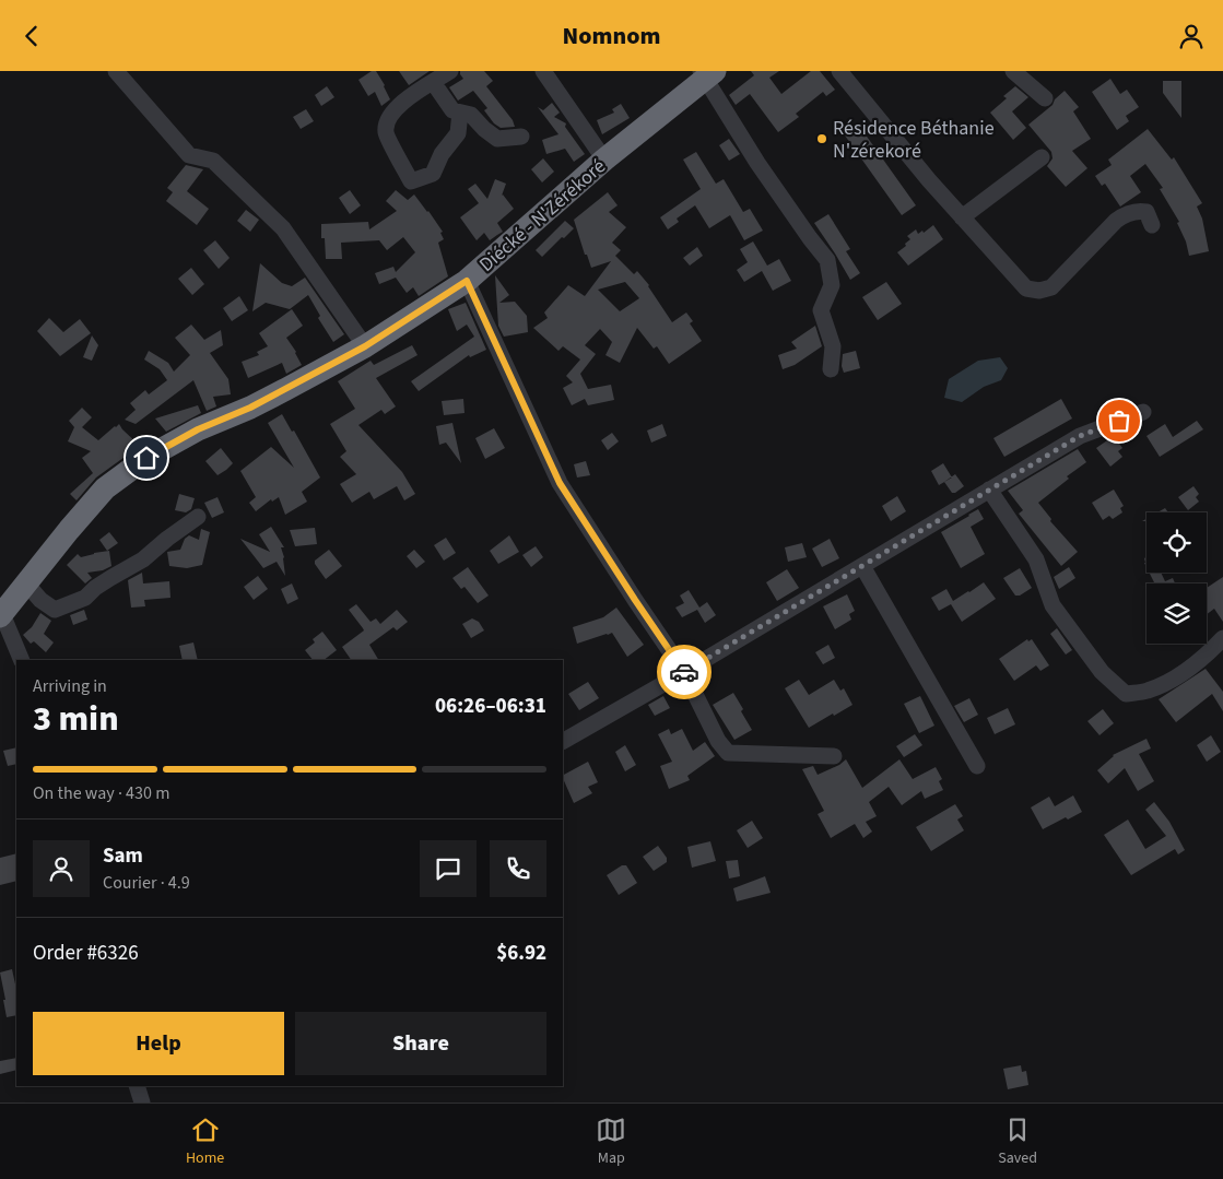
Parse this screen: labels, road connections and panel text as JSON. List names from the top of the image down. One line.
{"streets":{"highway":["Diécké - N'Zérékoré"]},"places":["Résidence Béthanie N'zérekoré"],"page":{"header":"Nomnom","heading":["3 min","Arriving in","06:26–06:31"],"panel":["Sam","Courier · 4.9","Order #6326","$6.92"],"bar":"On the way · 430 m","buttons":["Help","Share"],"tabs":["Home","Map","Saved"]}}
